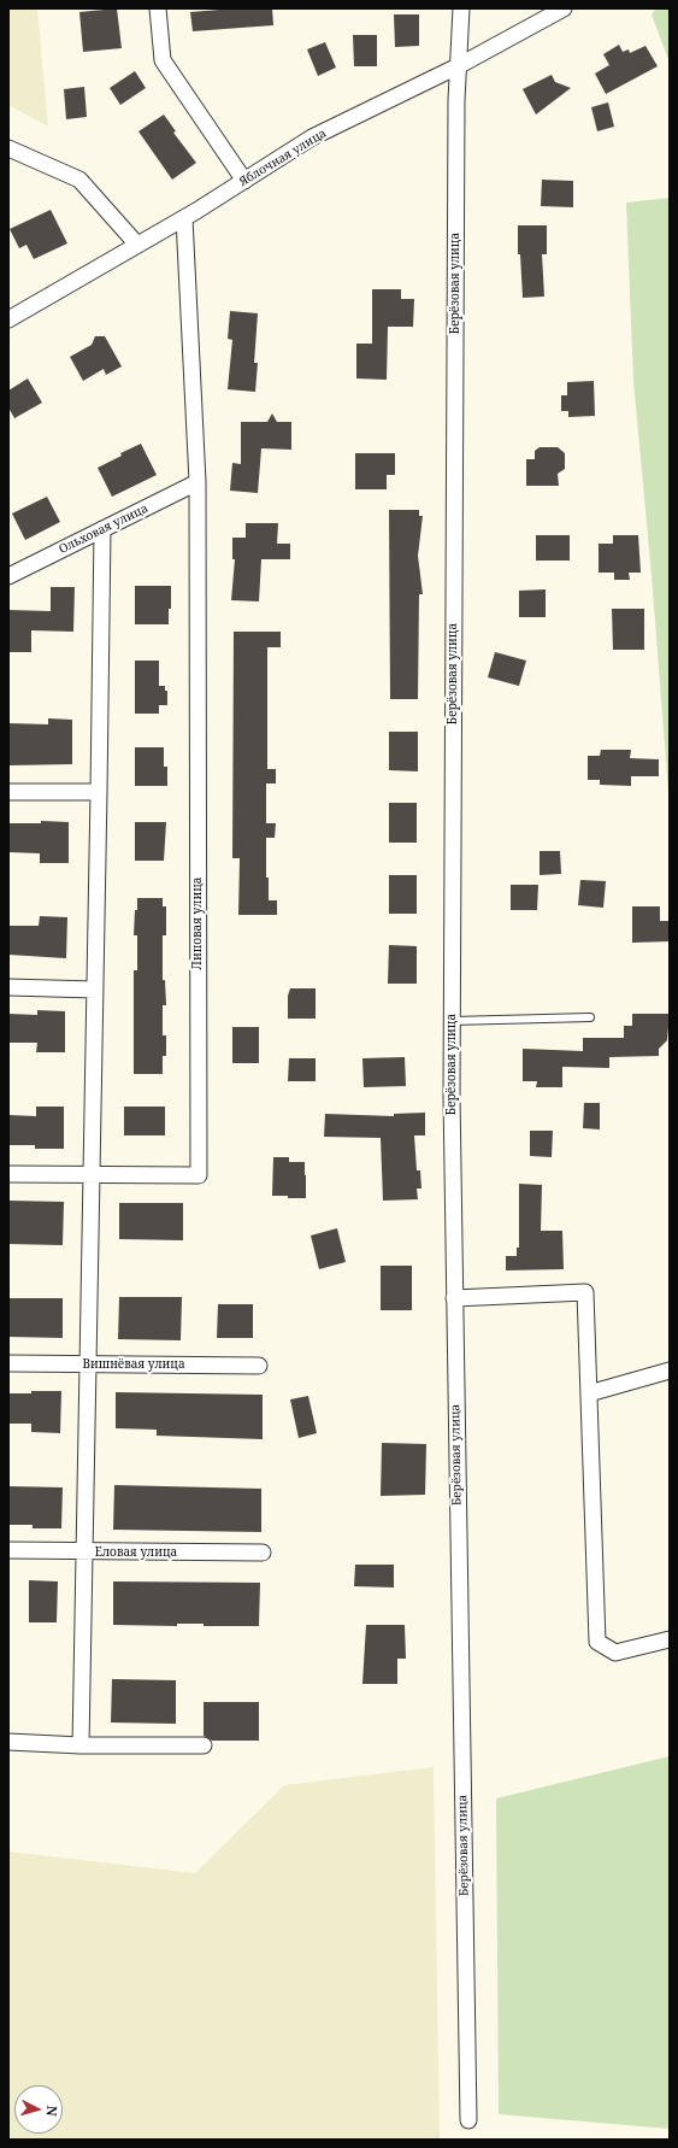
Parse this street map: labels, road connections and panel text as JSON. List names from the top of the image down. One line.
{"streets":{"street":["Яблочная улица","Берёзовая улица","Ольховая улица","Липовая улица","Вишнёвая улица","Еловая улица"]},"crossings":[["Яблочная улица","Берёзовая улица"],["Ольховая улица","Липовая улица"]],"north":"right"}
